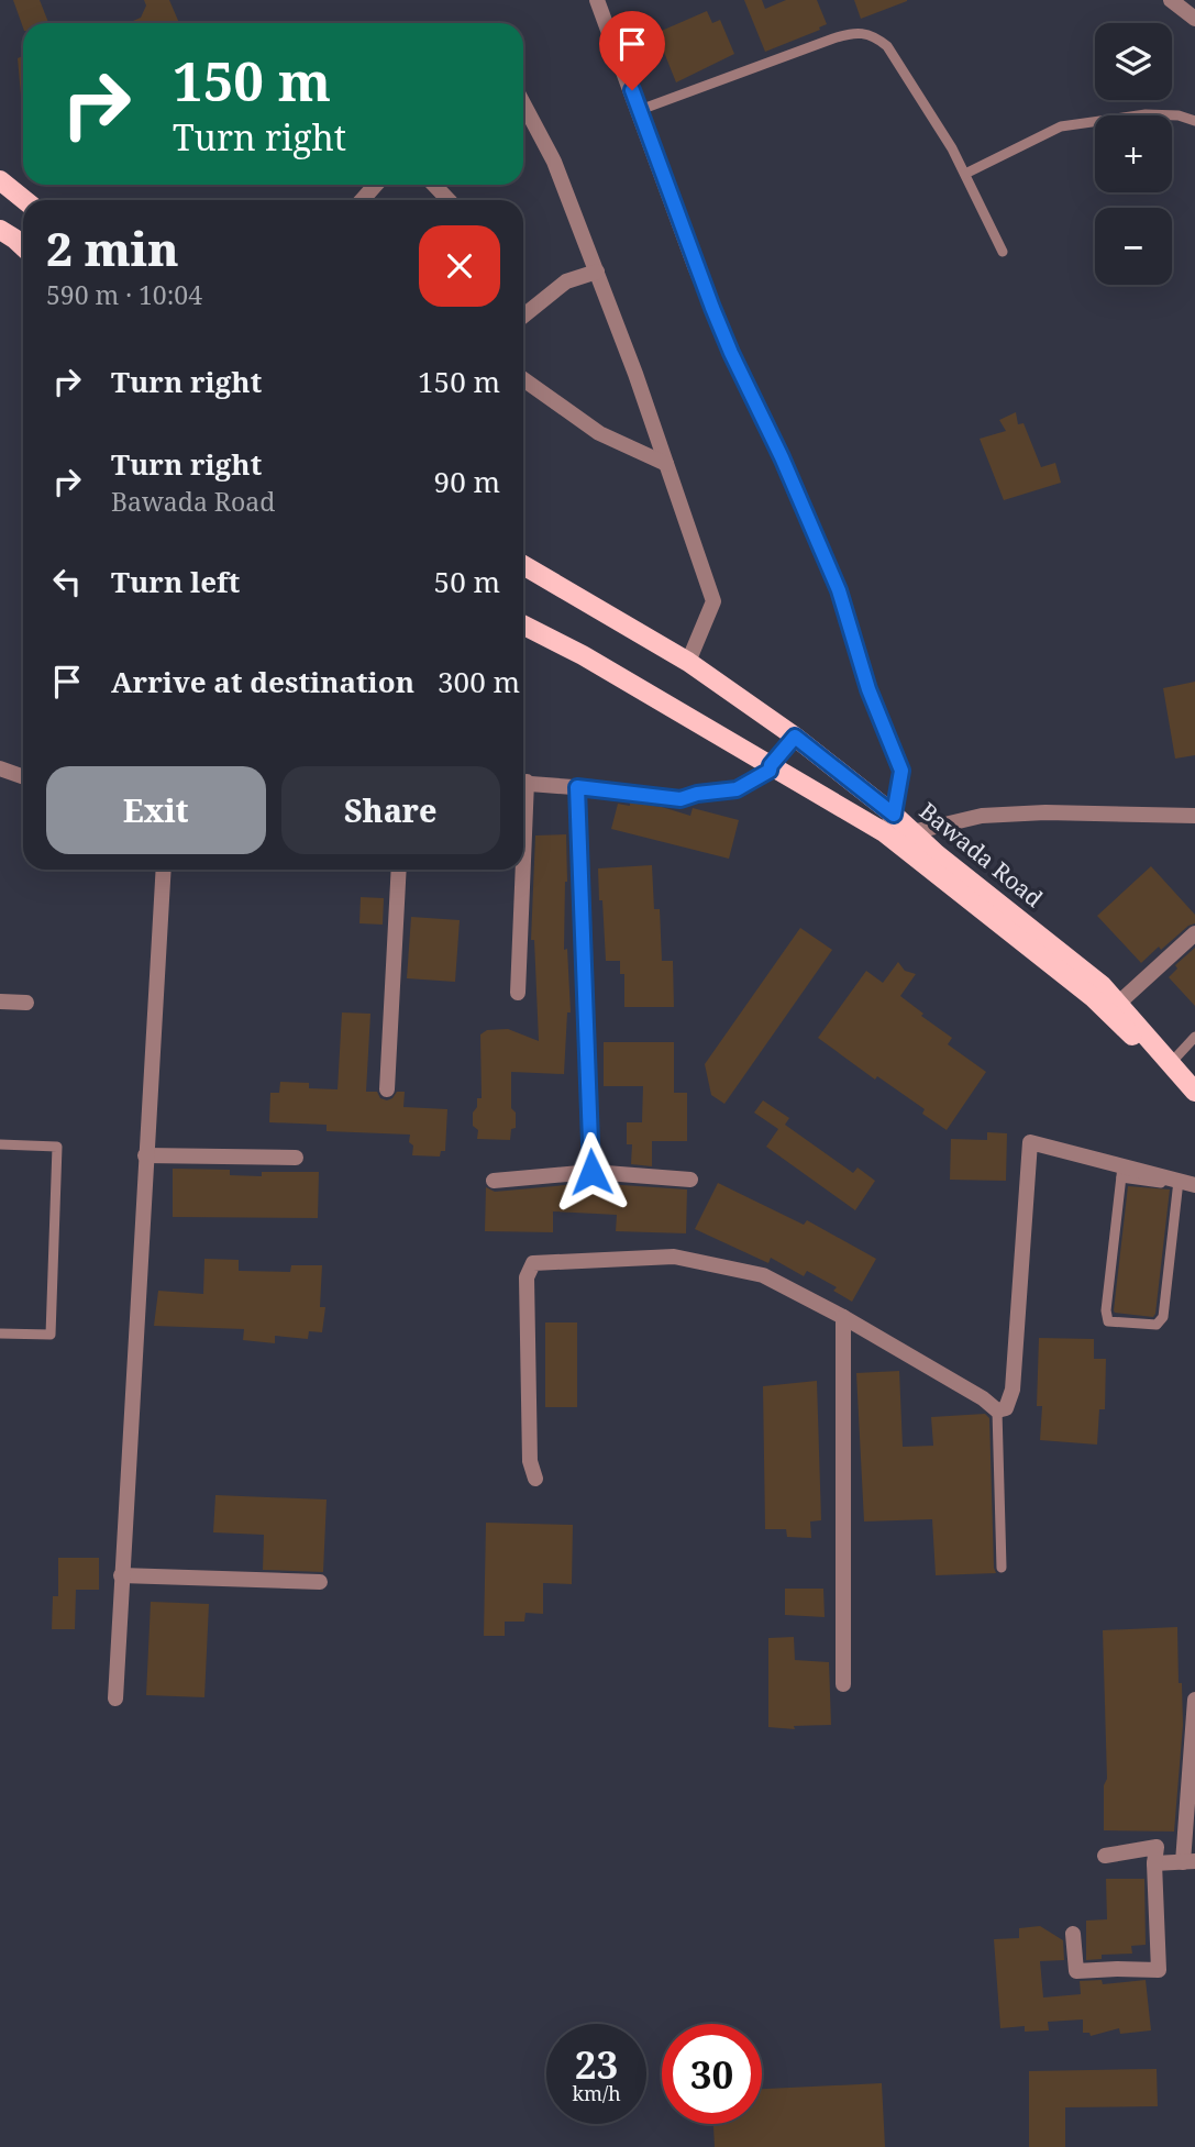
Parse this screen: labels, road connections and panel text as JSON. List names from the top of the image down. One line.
{"streets":{"main road":["Bawada Road"]},"page":{"map_buttons":["+","−"],"turn":["150 m","Turn right"],"heading":["2 min","590 m · 10:04"],"list":[{"name":"Turn right","value":"150 m"},{"name":"Turn right","note":"Bawada Road","value":"90 m"},{"name":"Turn left","value":"50 m"},{"name":"Arrive at destination","value":"300 m"}],"buttons":["Exit","Share"],"speed":"23 km/h","limit":"30"}}
